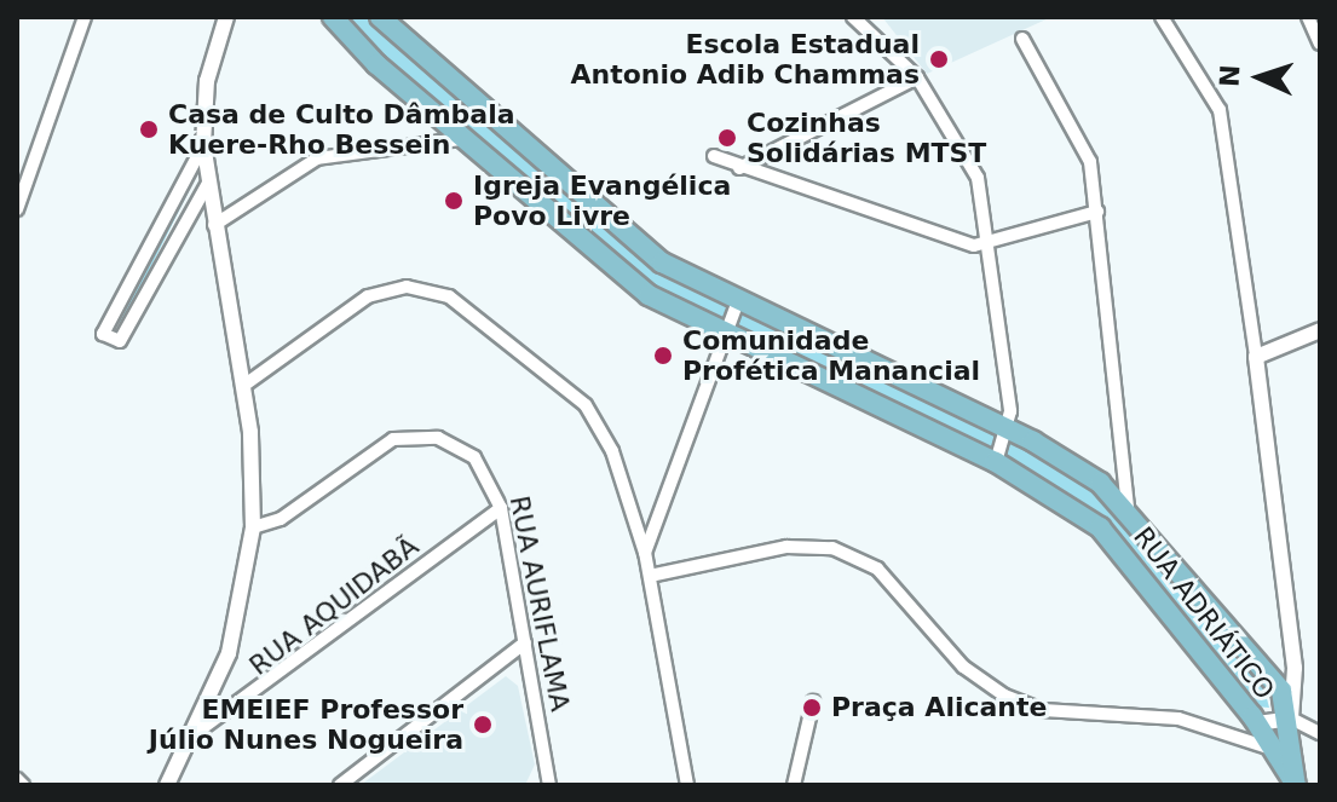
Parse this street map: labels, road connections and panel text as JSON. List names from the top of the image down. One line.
{"streets":{"main road":["RUA ADRIÁTICO"],"street":["RUA AURIFLAMA","RUA AQUIDABÃ"]},"crossings":[["RUA AURIFLAMA","RUA AQUIDABÃ"]],"places":["Escola Estadual Antonio Adib Chammas","Casa de Culto Dâmbala Kuere-Rho Bessein","Cozinhas Solidárias MTST","Igreja Evangélica Povo Livre","Comunidade Profética Manancial","Praça Alicante","EMEIEF Professor Júlio Nunes Nogueira"],"north":"left"}
